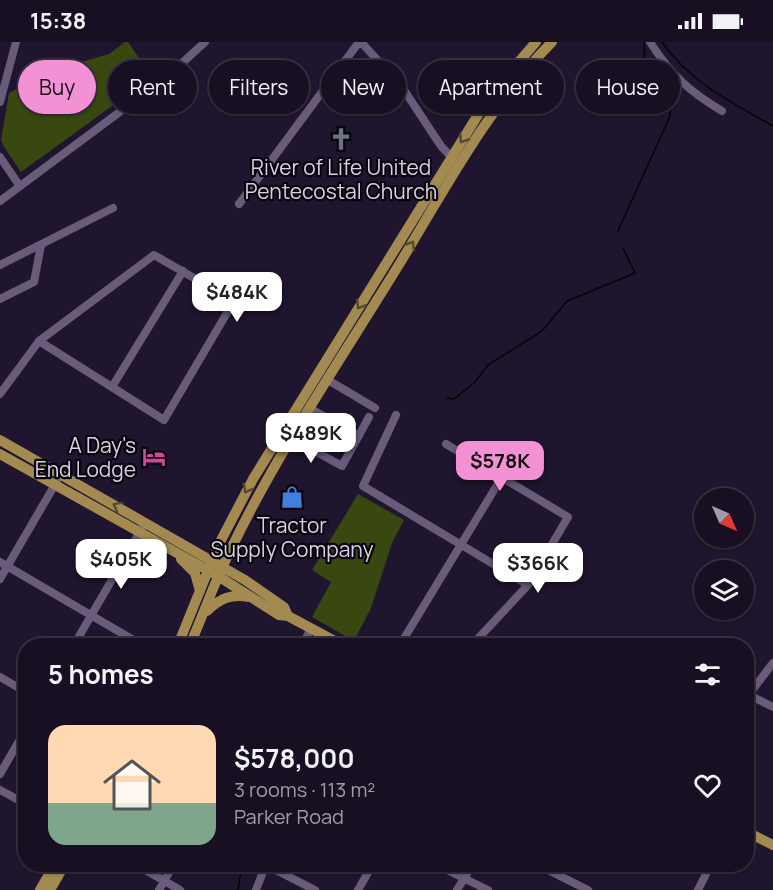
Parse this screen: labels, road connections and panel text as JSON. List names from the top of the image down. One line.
{"places":{"church":["River of Life United Pentecostal Church"],"hotel":["A Day's End Lodge"],"shop":["Tractor Supply Company"]},"north":"bottom right","page":{"status":"15:38","chip":["Buy","Rent","Filters","New","Apartment","House"],"price":["$484K","$489K","$578K","$405K","$366K"],"heading":"5 homes","list":[{"name":"$578,000","note":"3 rooms · 113 m² · Parker Road"}]}}
